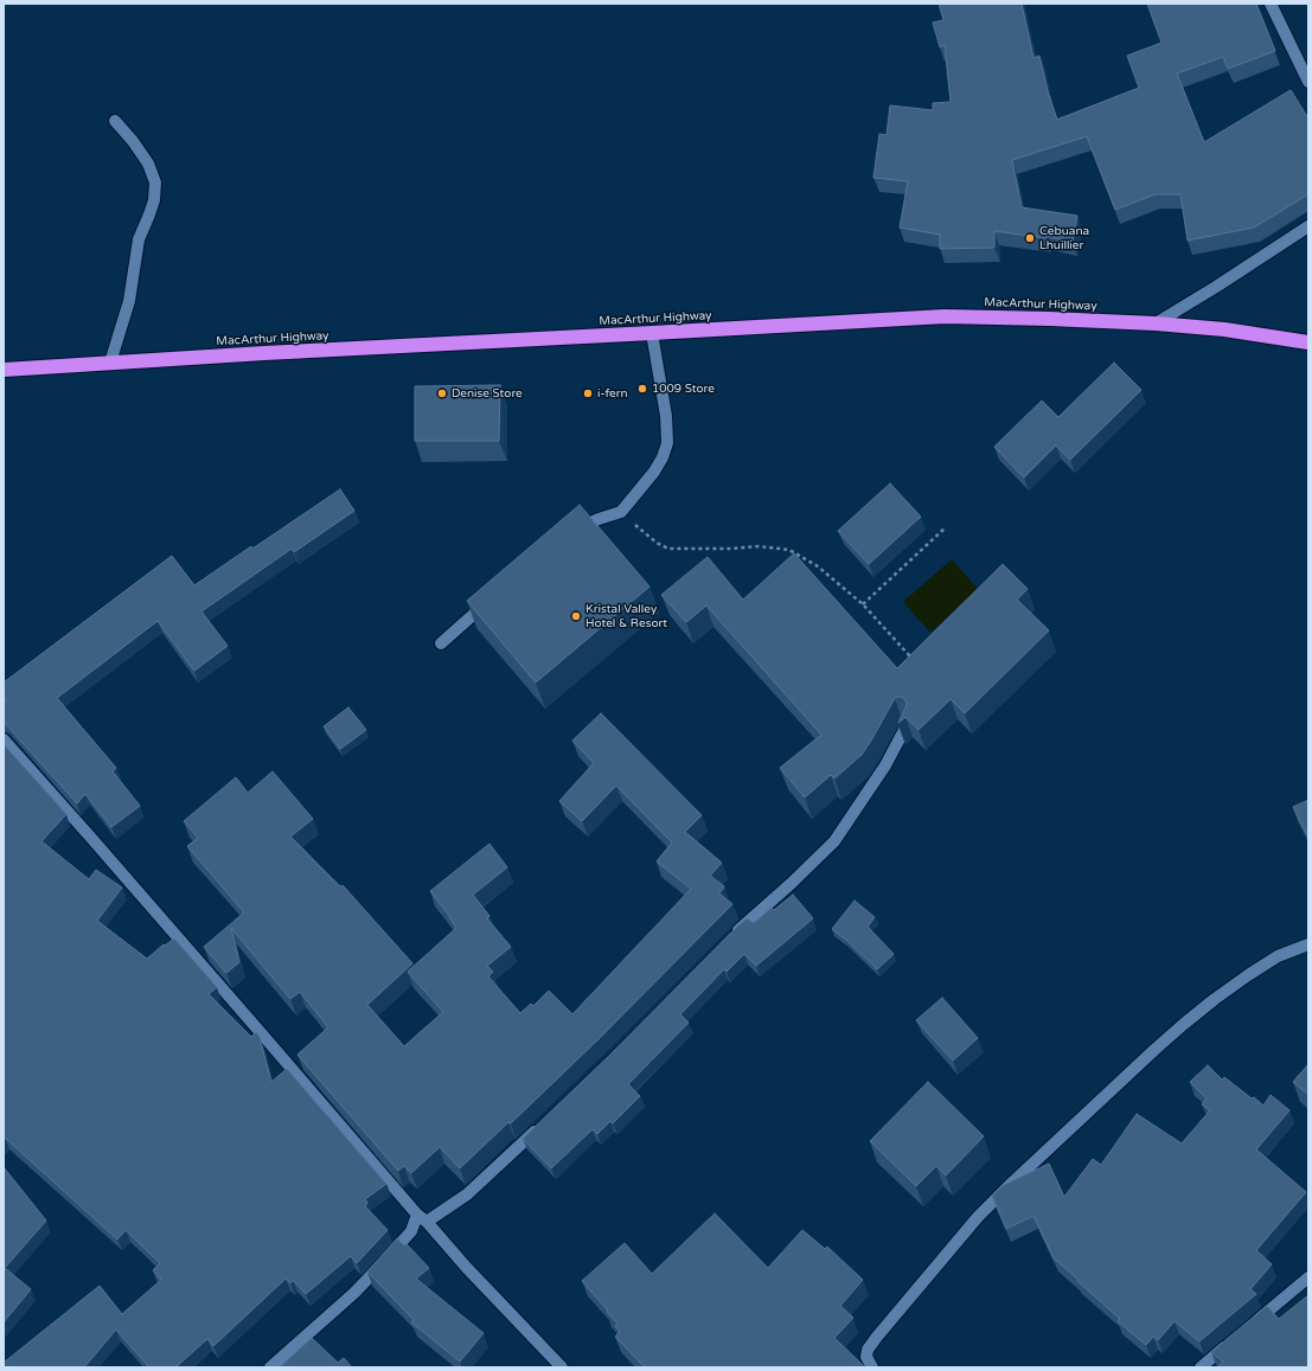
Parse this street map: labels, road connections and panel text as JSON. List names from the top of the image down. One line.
{"streets":{"highway":["MacArthur Highway"]},"places":["Cebuana Lhuillier","1009 Store","Denise Store","i-fern","Kristal Valley Hotel & Resort"]}
